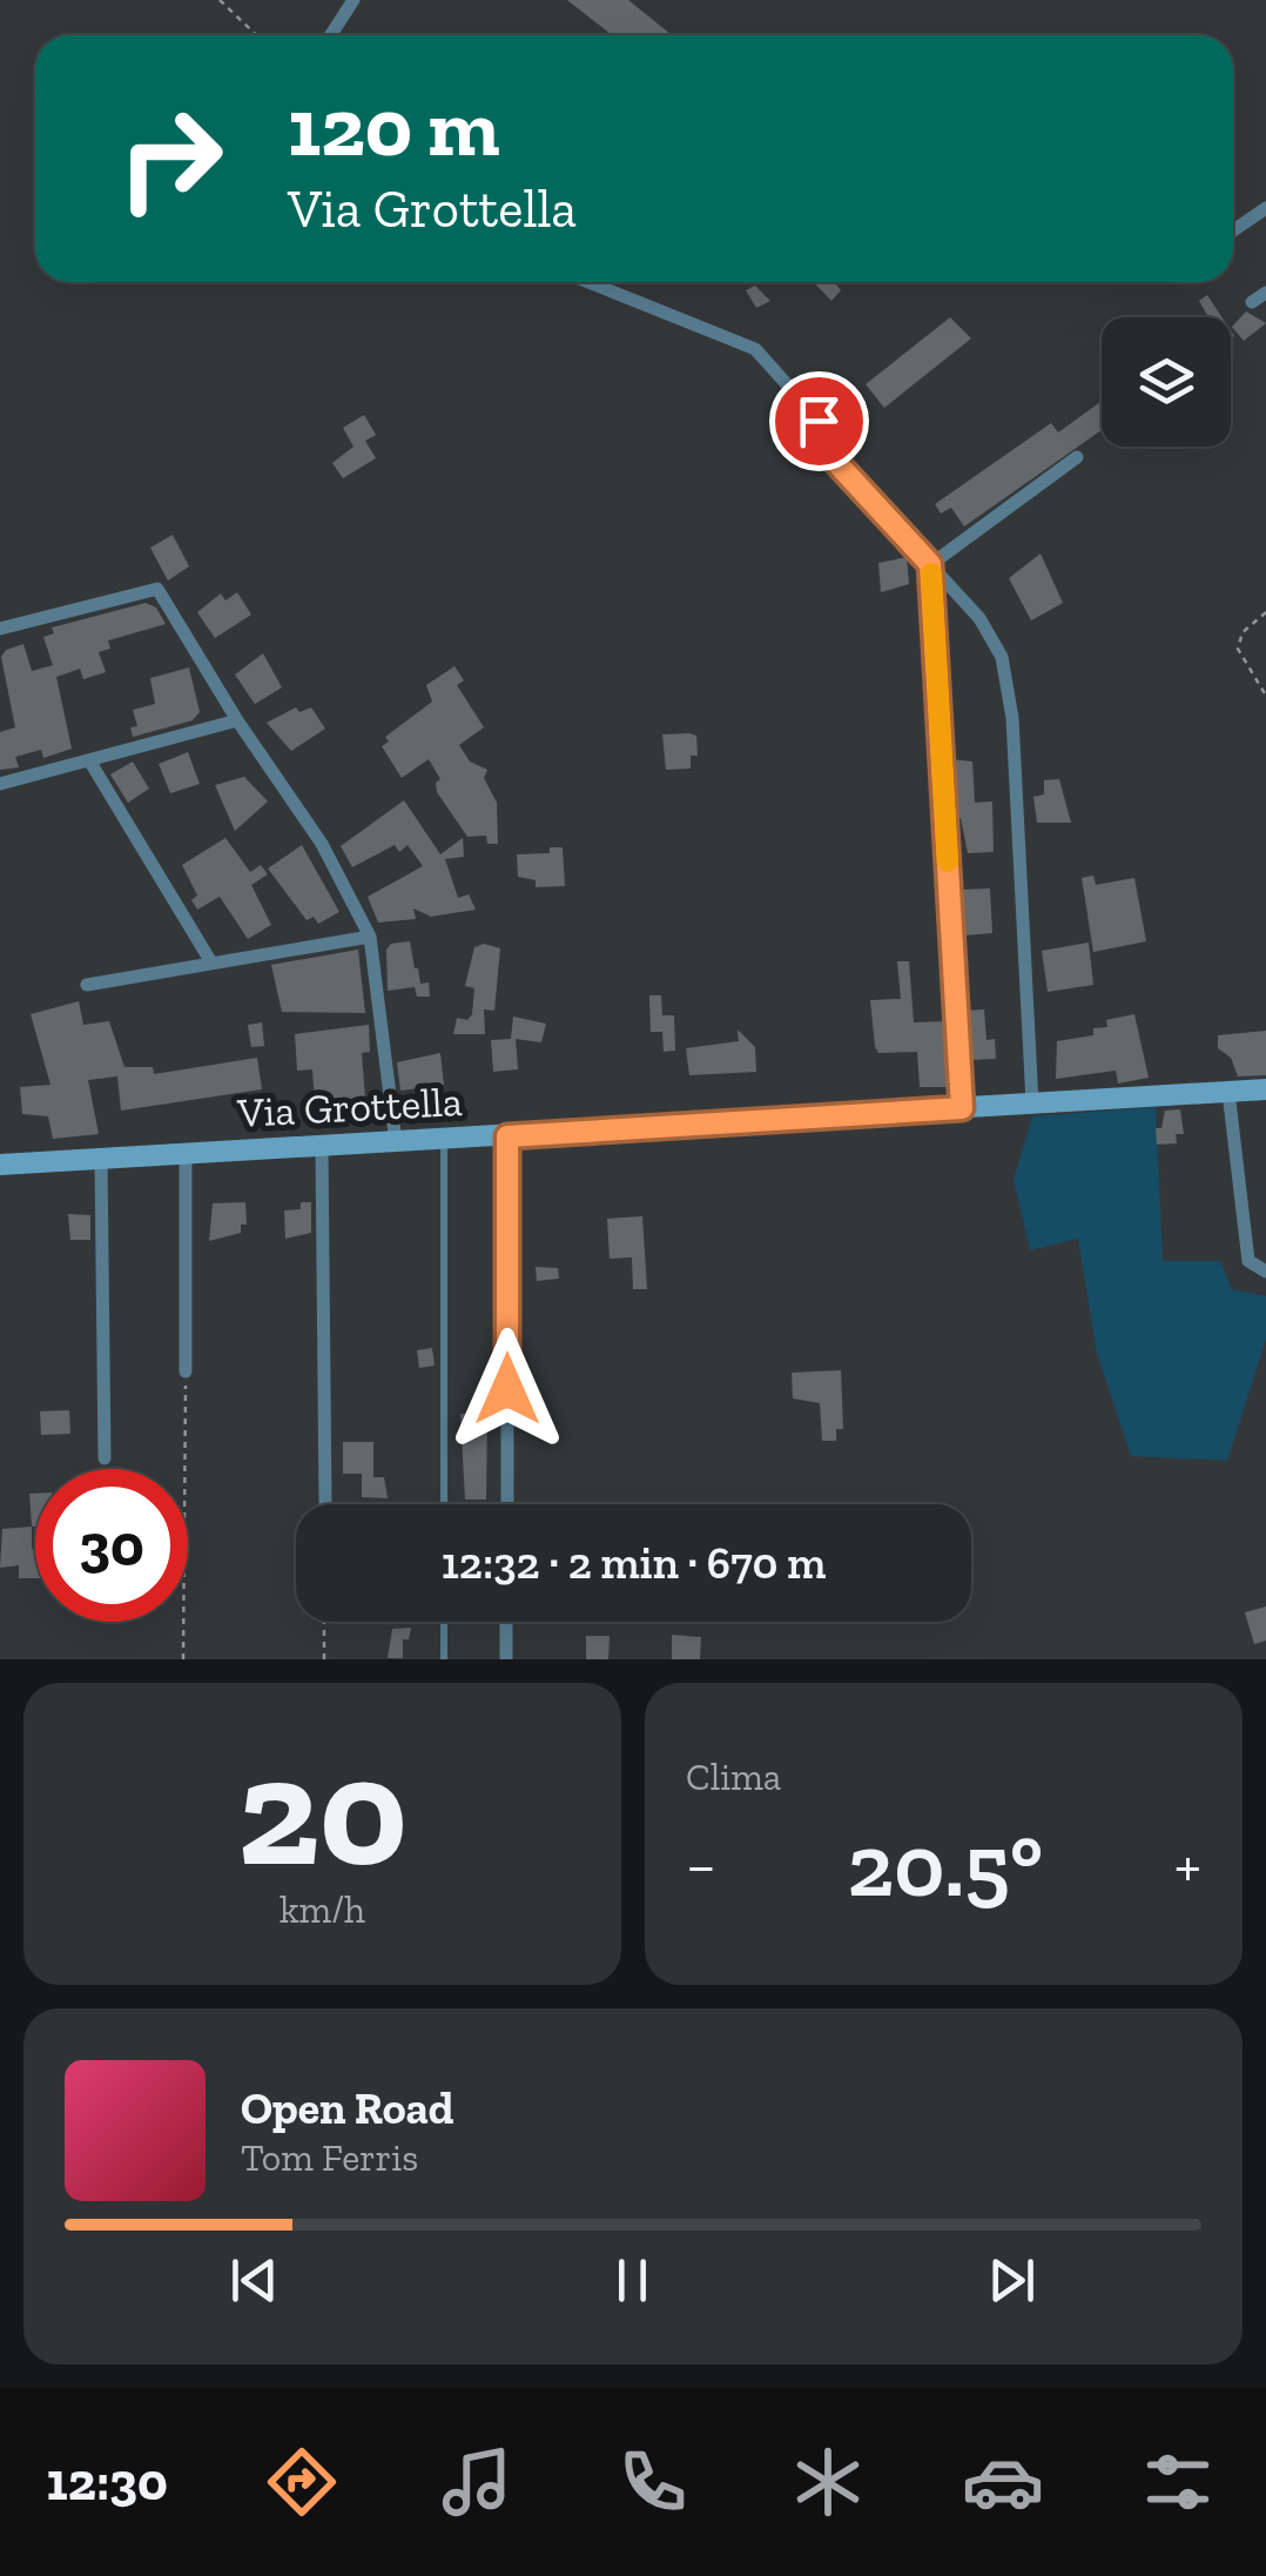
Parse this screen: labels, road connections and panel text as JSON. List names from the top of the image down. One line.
{"streets":{"street":["Via Grottella"]},"page":{"turn":["120 m","Via Grottella"],"limit":"30","trip":"12:32 · 2 min · 670 m","tile":[["20","km/h"],"Clima"],"heat":["−","20.5°","+"],"song":["Open Road","Tom Ferris"],"tabs":"12:30"}}
